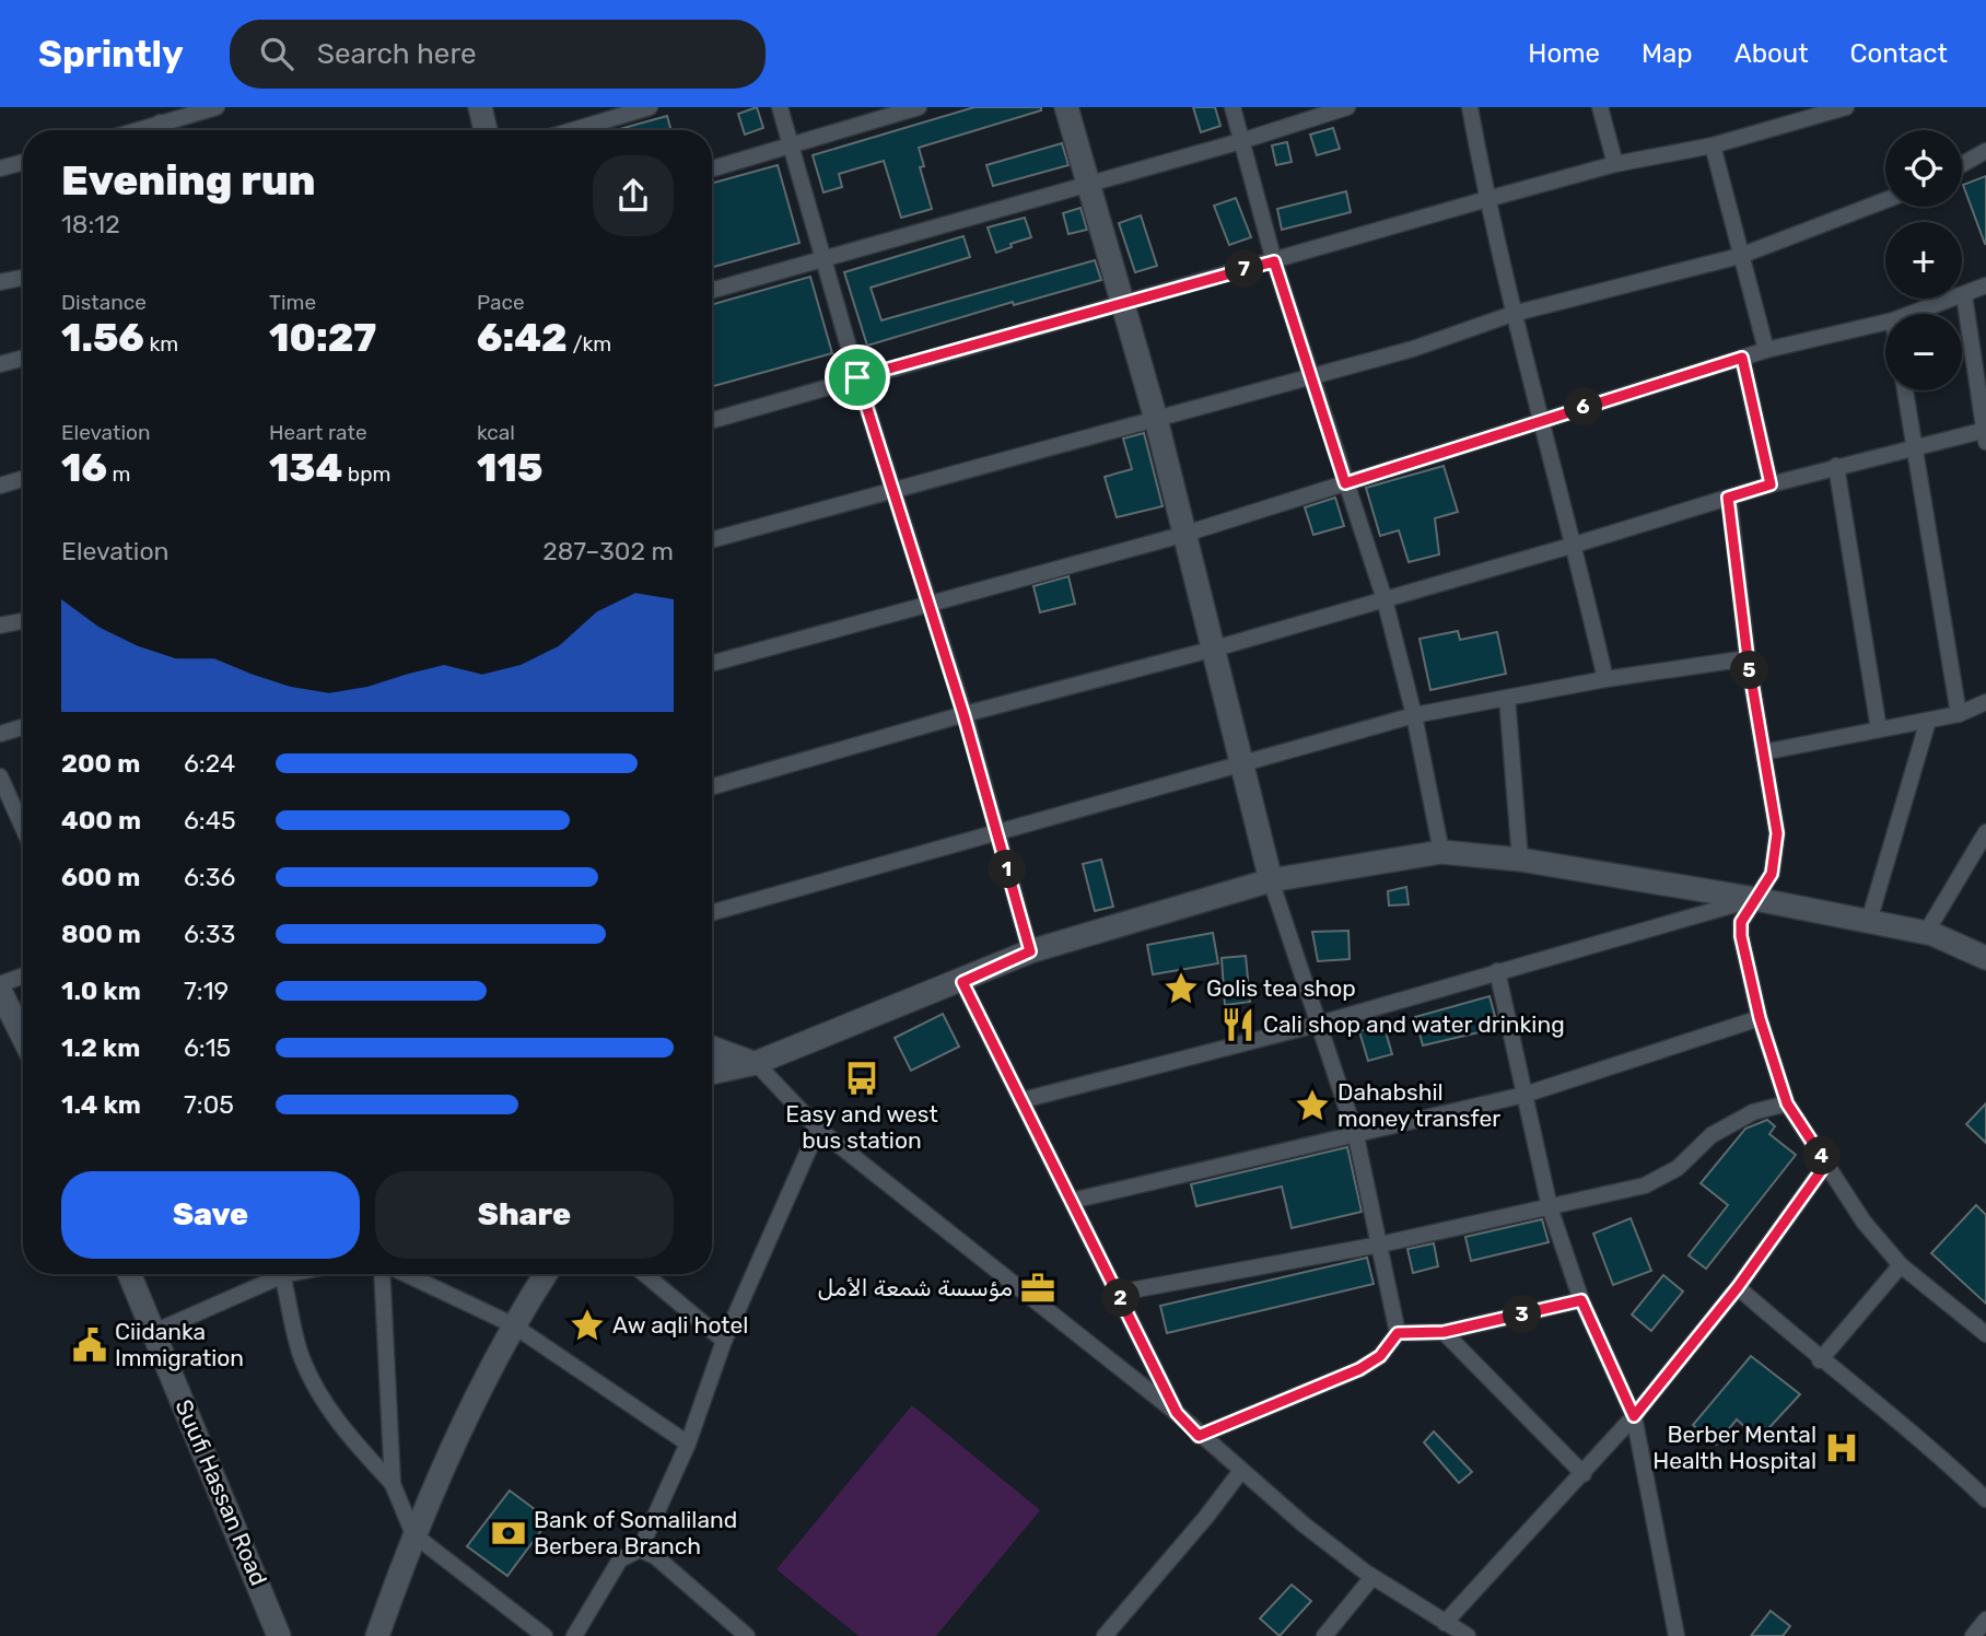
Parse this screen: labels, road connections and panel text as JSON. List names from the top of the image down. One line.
{"streets":{"street":["Suufi Hassan Road"]},"places":{"place":["Golis tea shop","Dahabshil money transfer","Aw aqli hotel"],"restaurant":["Cali shop and water drinking"],"bus stop":["Easy and west bus station"],"office":["مؤسسة شمعة الأمل"],"public building":["Ciidanka Immigration"],"hospital":["Berber Mental Health Hospital"],"bank":["Bank of Somaliland Berbera Branch"]},"page":{"header":"Sprintly","search":"Search here","nav":["Home","Map","About","Contact"],"map_buttons":["+","−"],"heading":["Evening run","18:12"],"pins":["7","6","5","1","4","2","3"],"stats":[["Distance","1.56 km"],["Time","10:27"],["Pace","6:42 /km"],["Elevation","16 m"],["Heart rate","134 bpm"],["kcal","115"]],"chart":["Elevation","287–302 m"],"list":[{"name":"200 m","note":"6:24"},{"name":"400 m","note":"6:45"},{"name":"600 m","note":"6:36"},{"name":"800 m","note":"6:33"},{"name":"1.0 km","note":"7:19"},{"name":"1.2 km","note":"6:15"},{"name":"1.4 km","note":"7:05"}],"buttons":["Save","Share"]}}
